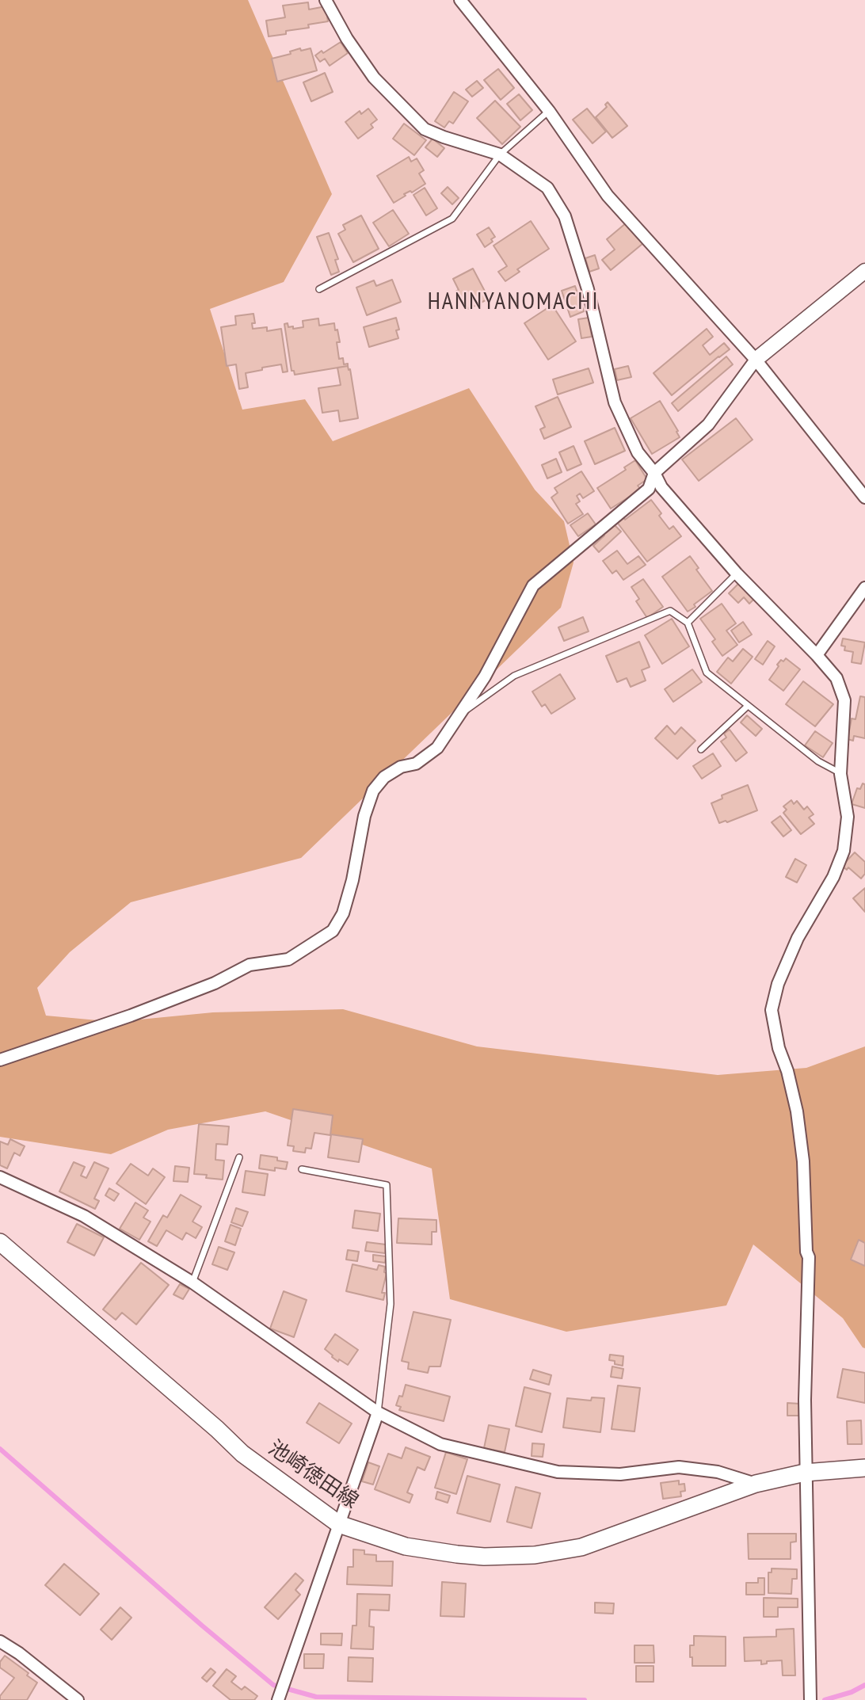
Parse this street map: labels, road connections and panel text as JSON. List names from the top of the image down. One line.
{"streets":{"main road":["池崎徳田線"]},"districts":["HANNYANOMACHI"]}
